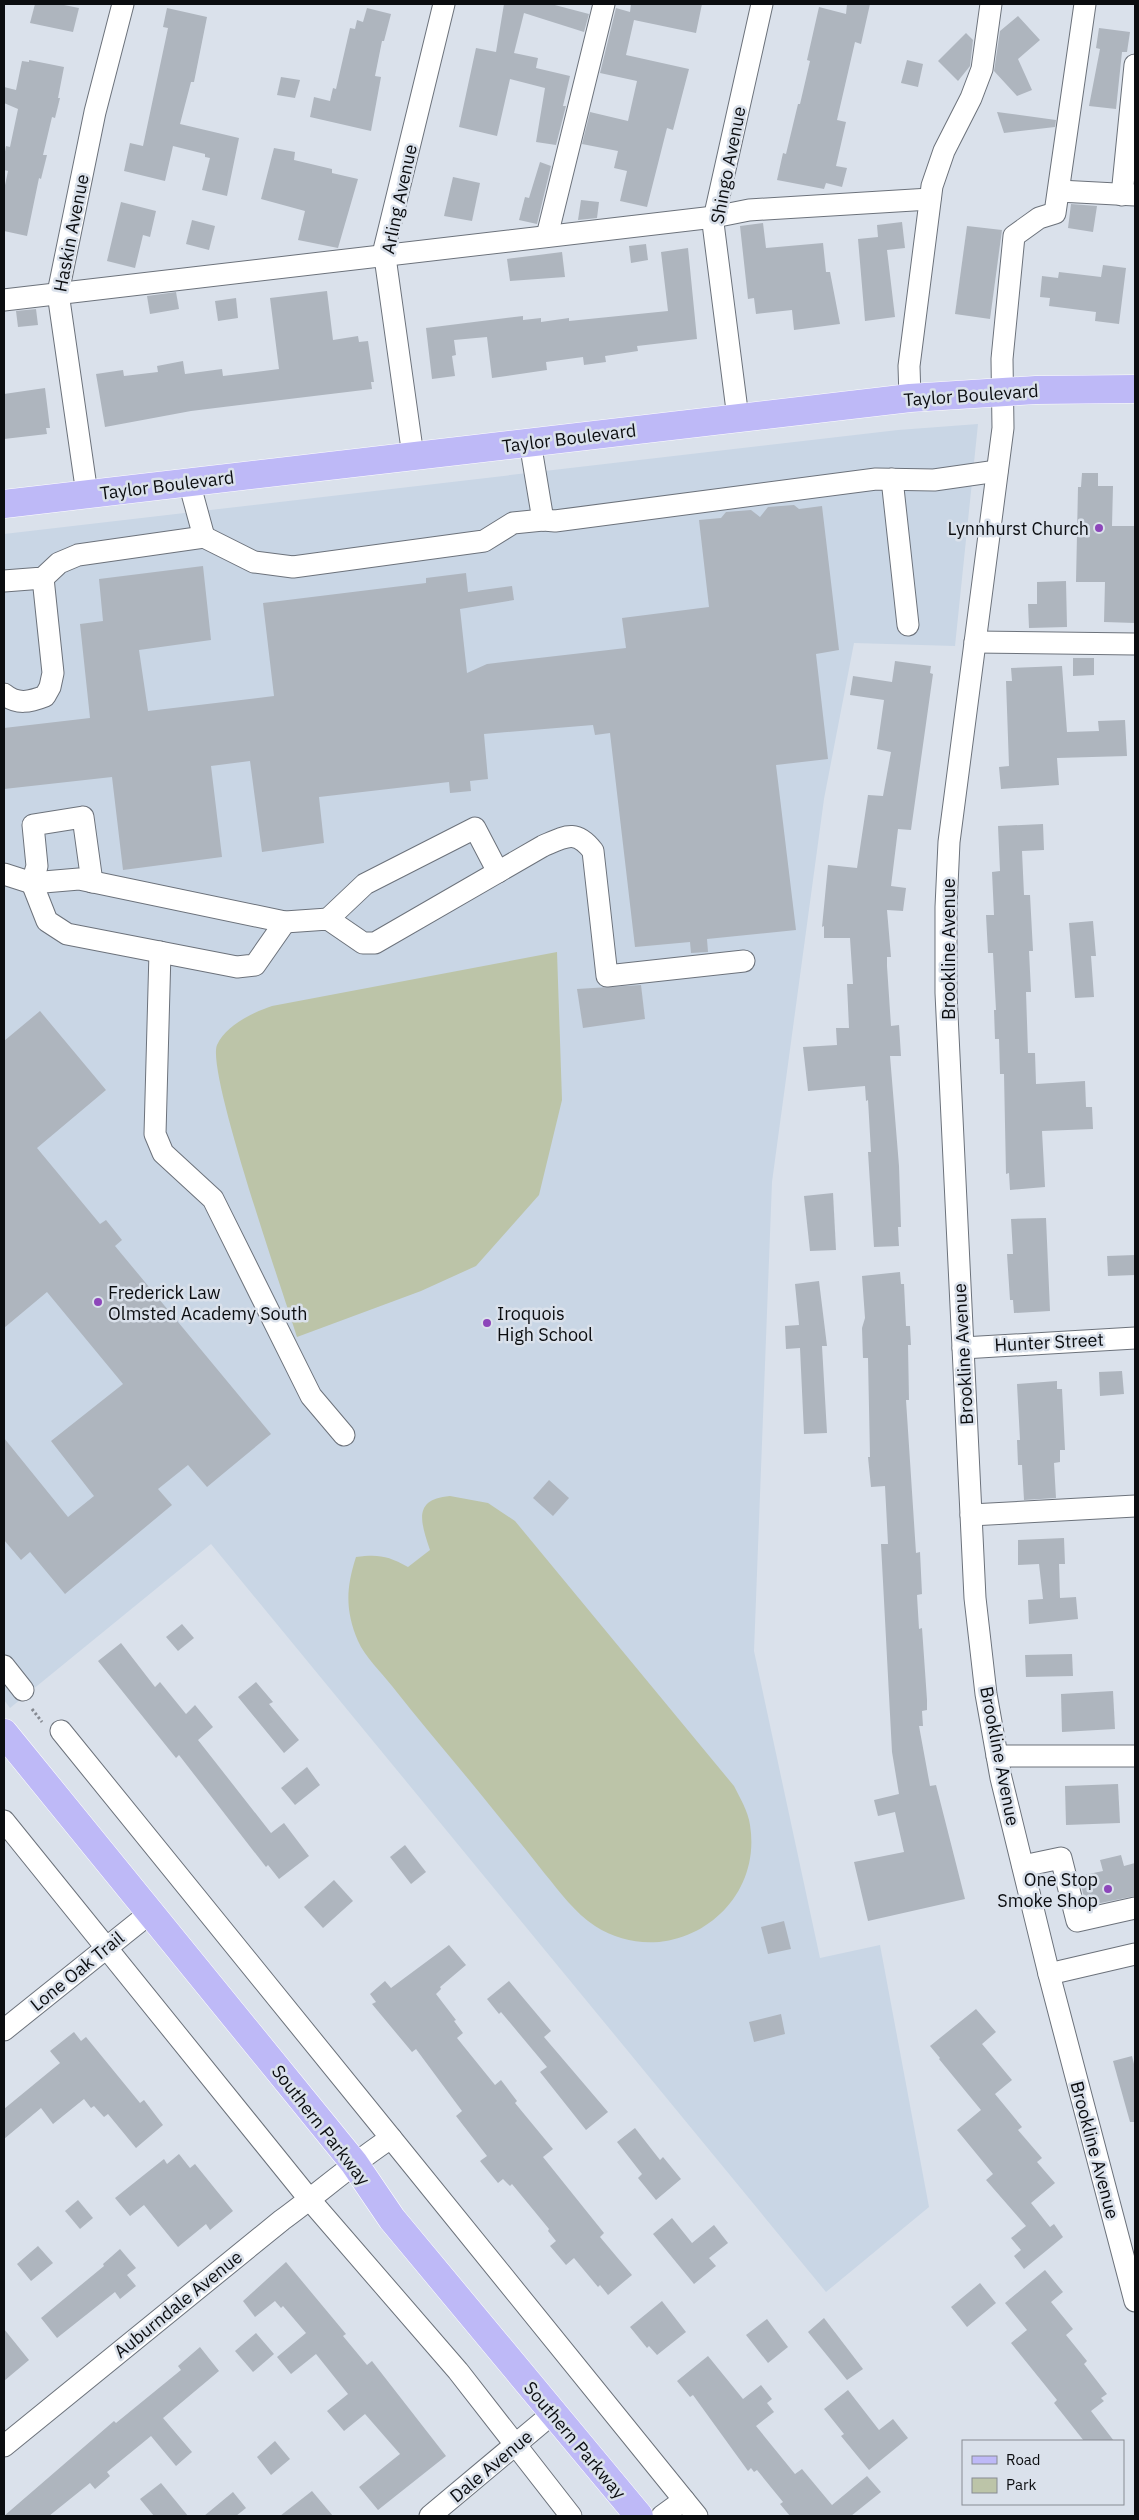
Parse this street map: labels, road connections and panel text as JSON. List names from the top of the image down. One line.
{"streets":{"main road":["Taylor Boulevard","Southern Parkway"],"street":["Shingo Avenue","Arling Avenue","Haskin Avenue","Brookline Avenue","Hunter Street","Lone Oak Trail","Auburndale Avenue","Dale Avenue"]},"crossings":[["Shingo Avenue","Taylor Boulevard"],["Arling Avenue","Taylor Boulevard"],["Haskin Avenue","Taylor Boulevard"],["Taylor Boulevard","Brookline Avenue"],["Brookline Avenue","Hunter Street"],["Lone Oak Trail","Southern Parkway"],["Southern Parkway","Auburndale Avenue"],["Southern Parkway","Dale Avenue"]],"places":["Lynnhurst Church","Frederick Law Olmsted Academy South","Iroquois High School","One Stop Smoke Shop"],"legend":["Road","Park"]}
